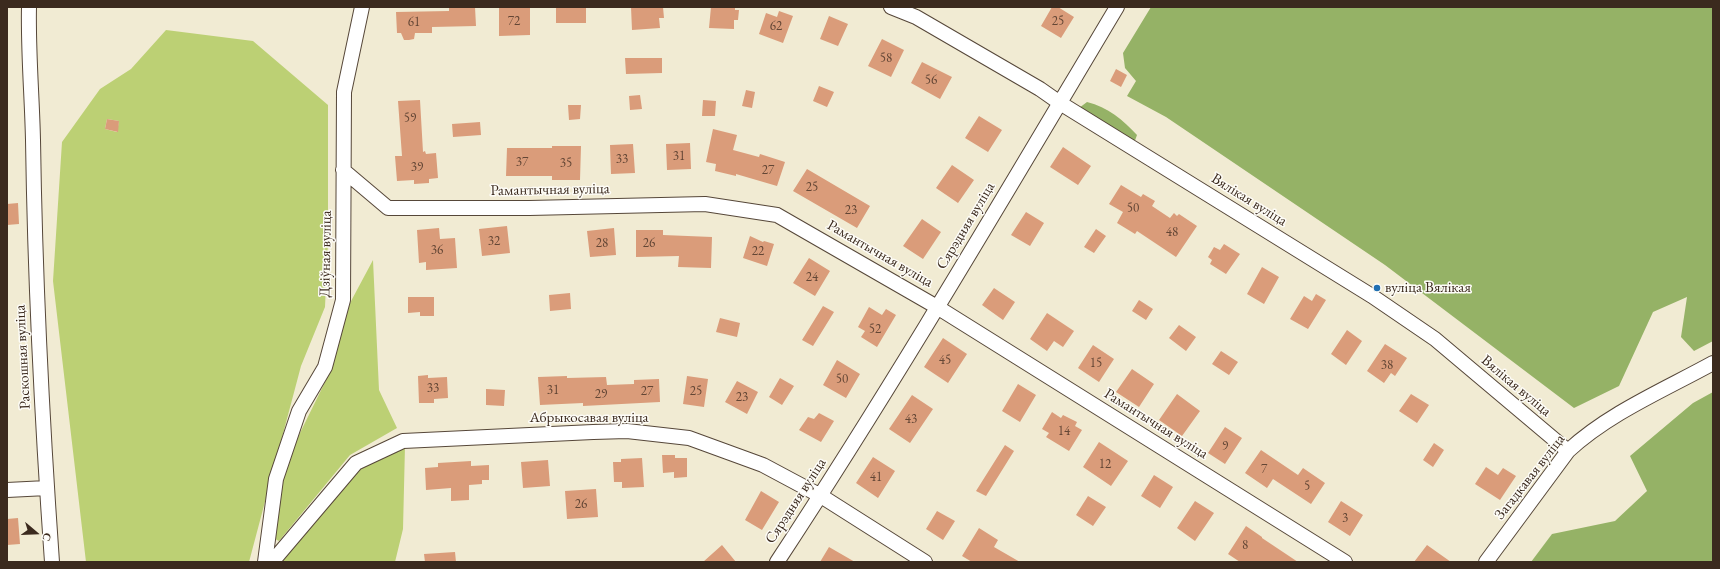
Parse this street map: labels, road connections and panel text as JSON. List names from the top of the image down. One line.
{"streets":{"street":["Рамантычная вуліца","Вялікая вуліца","Сярэдняя вуліца","Дзіўная вуліца","Раскошная вуліца","Абрыкосавая вуліца","Загадкавая вуліца"]},"crossings":[["Рамантычная вуліца","Сярэдняя вуліца"],["Рамантычная вуліца","Дзіўная вуліца"],["Вялікая вуліца","Сярэдняя вуліца"],["Вялікая вуліца","Загадкавая вуліца"],["Сярэдняя вуліца","Абрыкосавая вуліца"]],"places":["вуліца Вялікая"],"house_numbers":["72","25","61","62","58","56","59","31","33","37","35","39","27","25","50","23","48","32","28","26","36","22","24","52","45","15","38","50","33","31","27","25","29","23","43","14","9","12","7","41","5","26","3","8"],"north":"right"}
